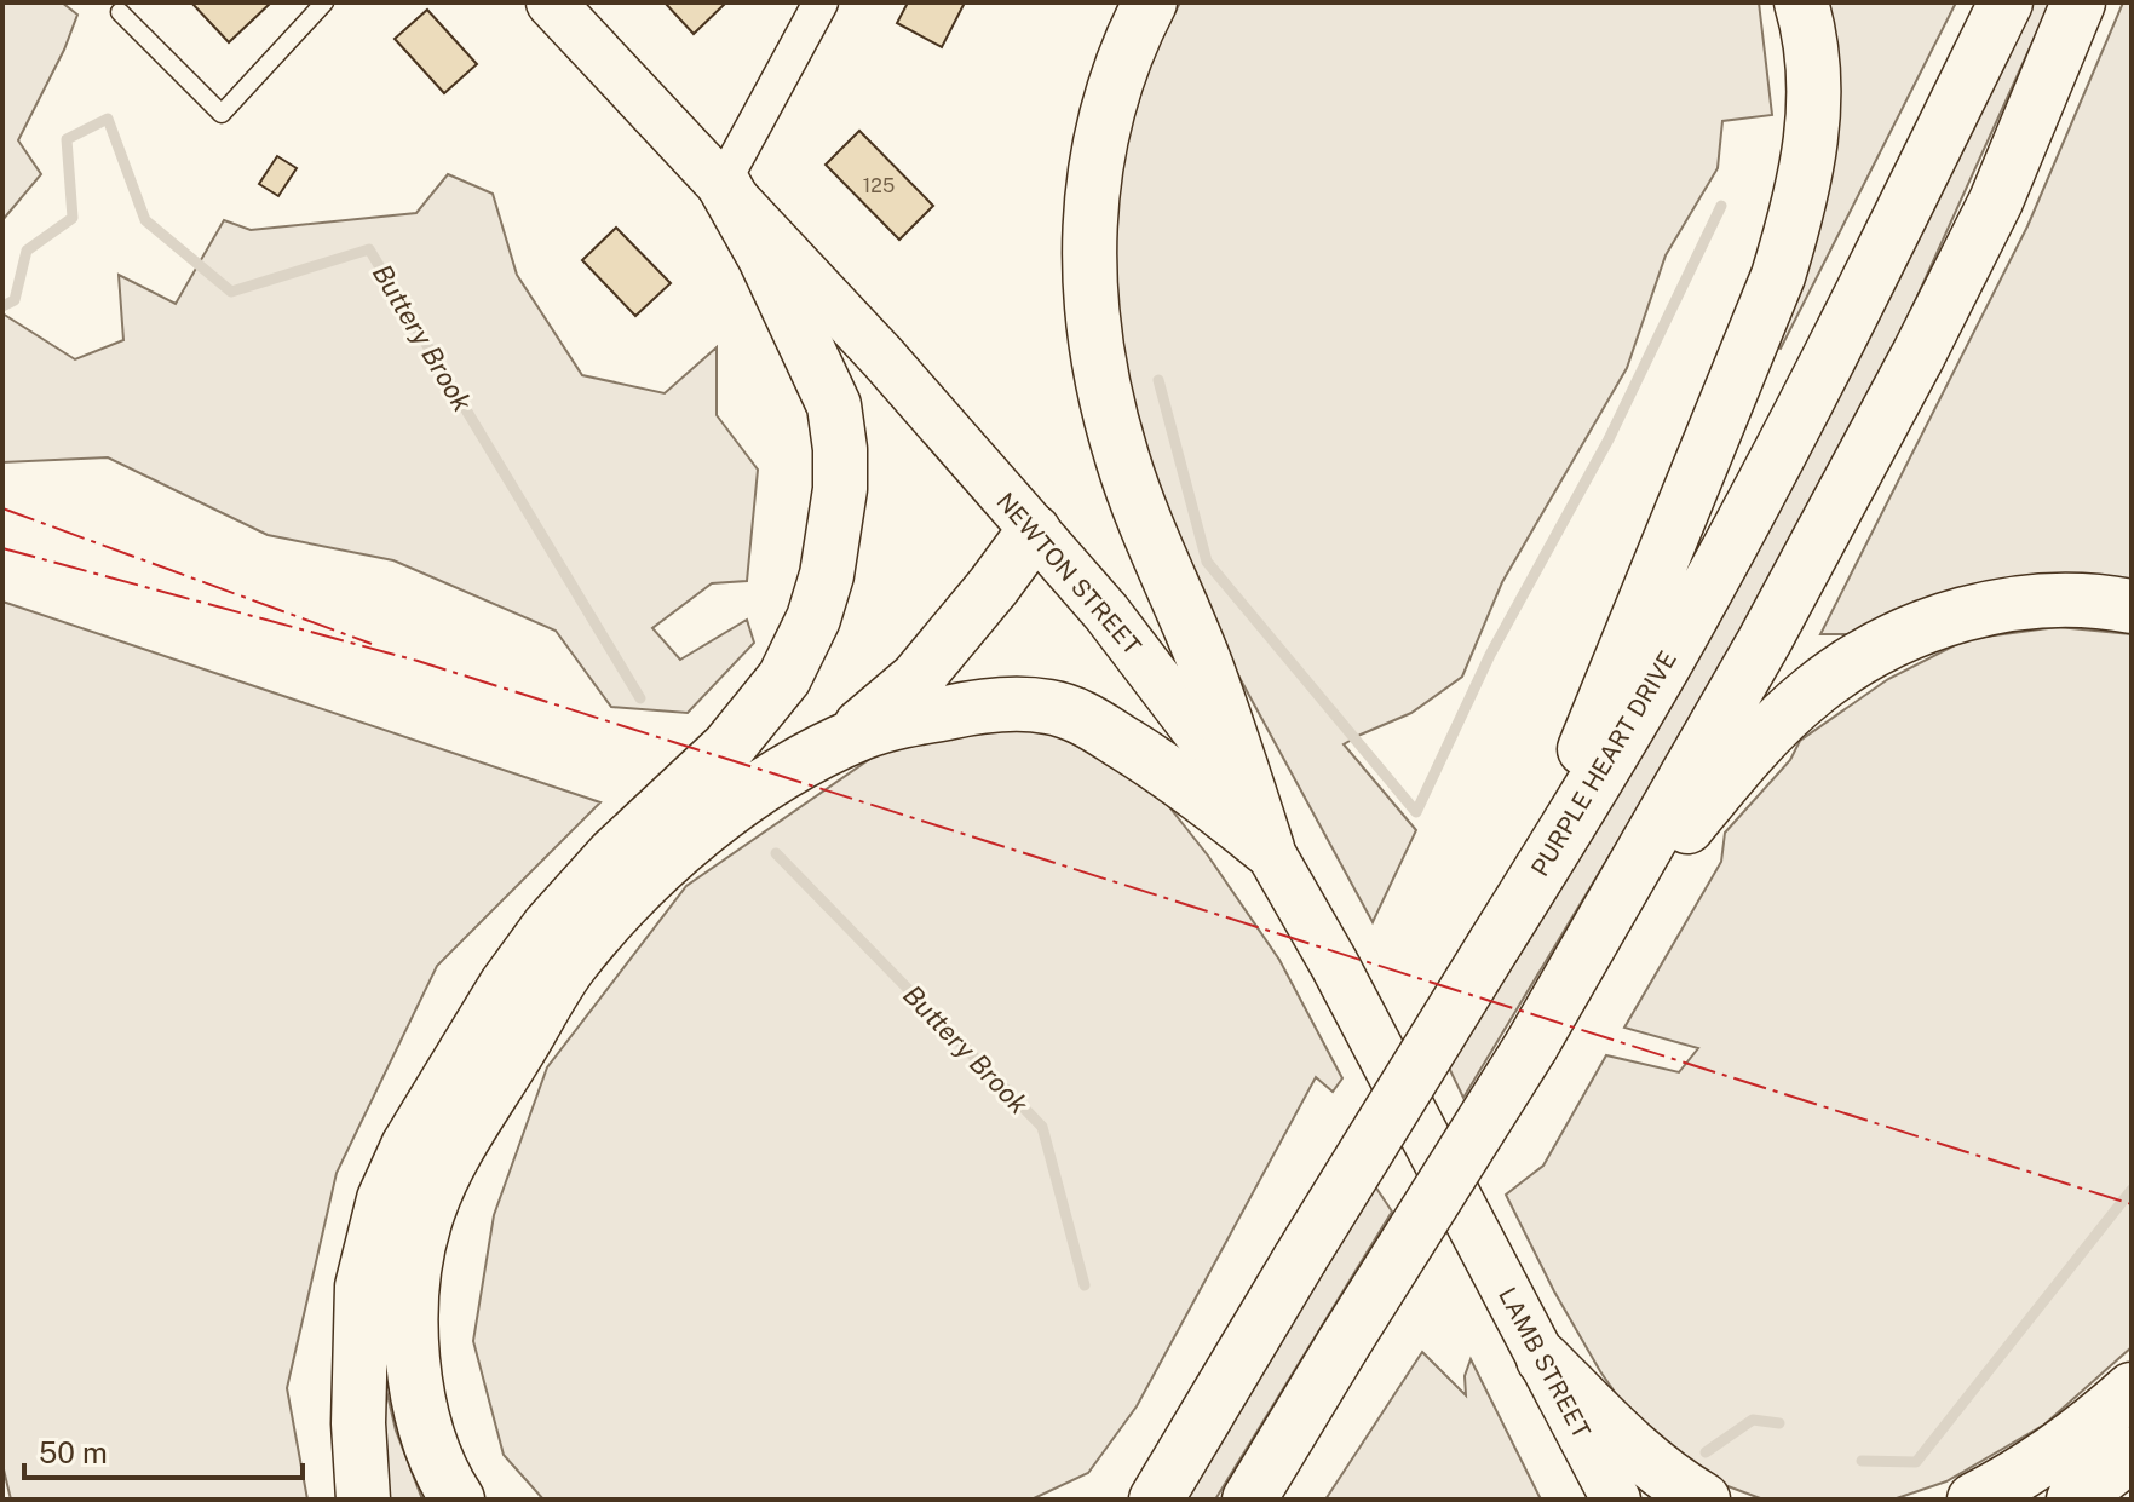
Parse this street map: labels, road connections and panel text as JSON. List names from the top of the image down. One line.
{"streets":{"main road":["NEWTON STREET","PURPLE HEART DRIVE","LAMB STREET"]},"crossings":[["NEWTON STREET","LAMB STREET"]],"water":["Buttery Brook"],"house_numbers":["125"],"scale_bar":"50 m"}
